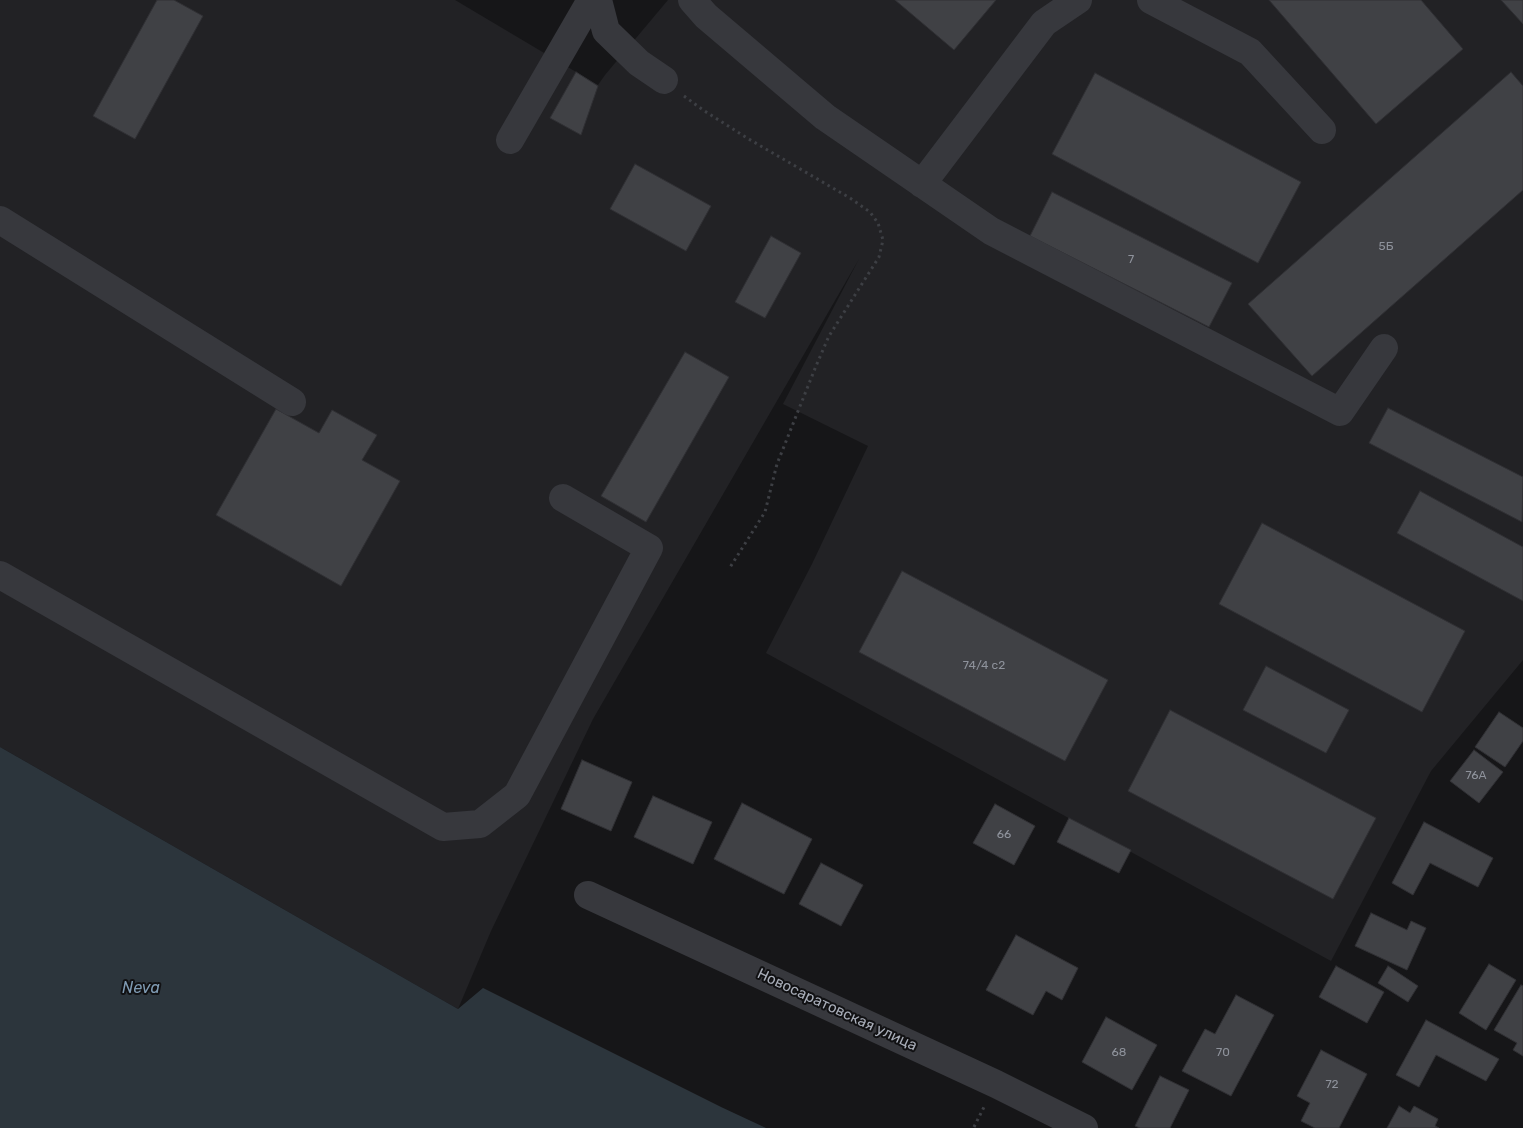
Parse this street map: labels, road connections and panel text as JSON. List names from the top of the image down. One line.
{"streets":{"street":["Новосаратовская улица"]},"water":["Neva"],"house_numbers":["5Б","7","74/4 с2","76А","66","68","70","72"]}
